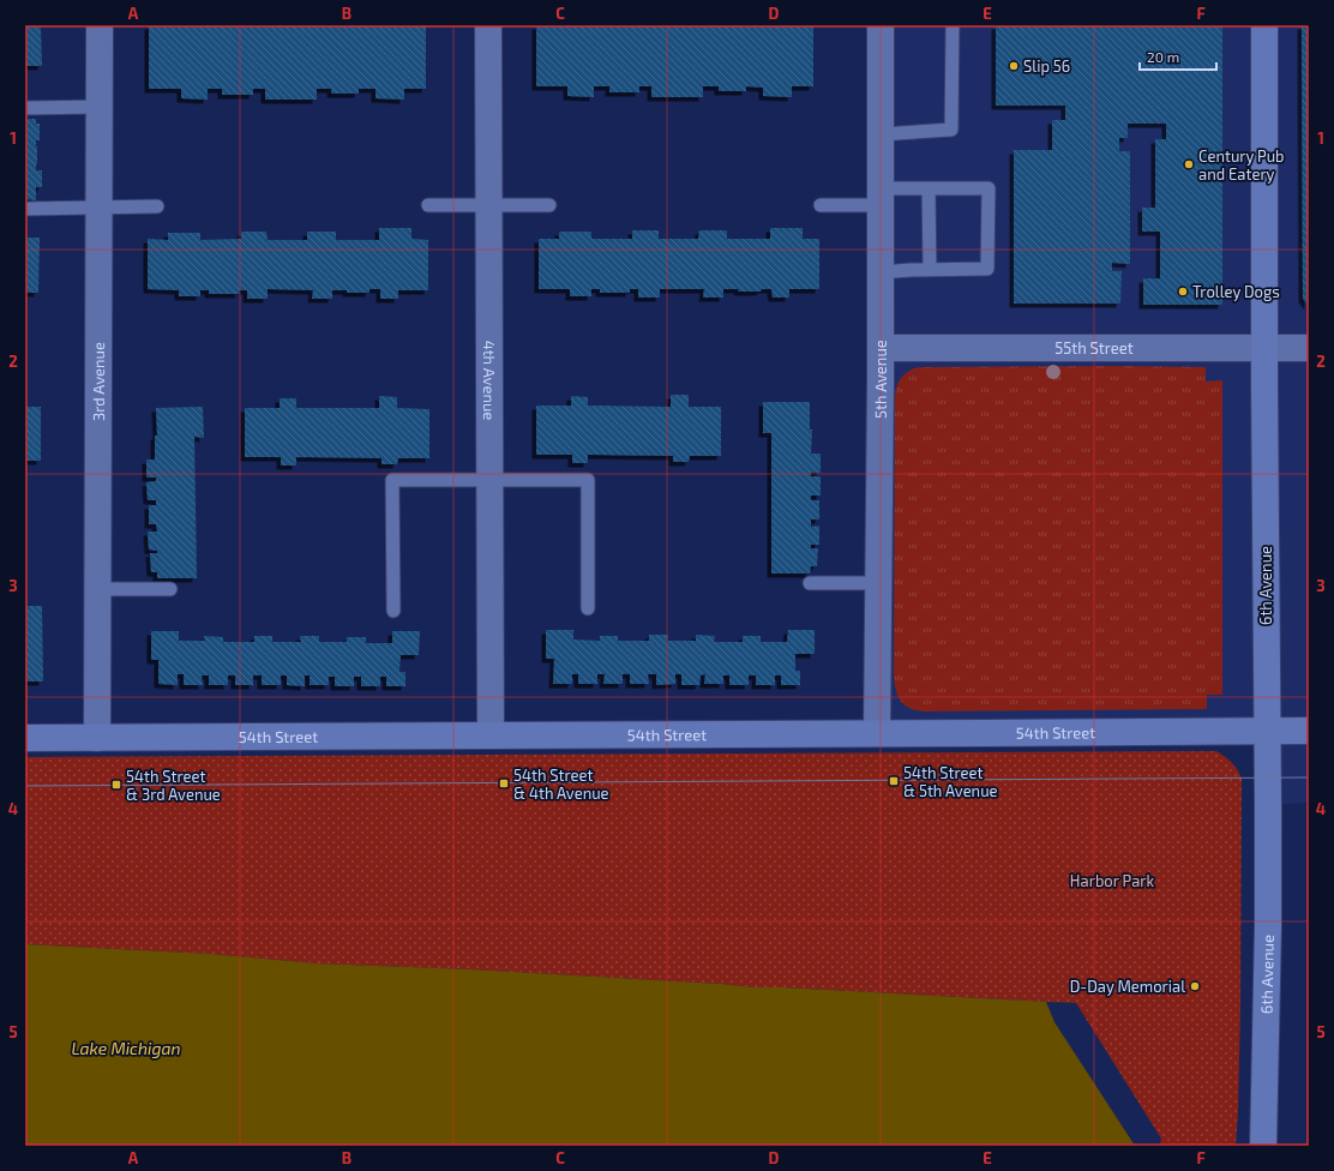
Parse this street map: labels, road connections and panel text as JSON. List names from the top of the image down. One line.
{"streets":{"street":["55th Street","5th Avenue","4th Avenue","3rd Avenue","6th Avenue","54th Street"]},"crossings":[["55th Street","5th Avenue"],["55th Street","6th Avenue"],["5th Avenue","54th Street"],["4th Avenue","54th Street"],["3rd Avenue","54th Street"],["6th Avenue","54th Street"]],"water":["Lake Michigan"],"parks":["Harbor Park"],"places":{"other":["Slip 56","Century Pub and Eatery","Trolley Dogs","D-Day Memorial"],"transit":["54th Street & 5th Avenue","54th Street & 4th Avenue","54th Street & 3rd Avenue"]},"scale_bar":"20 m","grid":{"columns":["A","B","C","D","E","F"],"rows":["1","2","3","4","5"]}}
